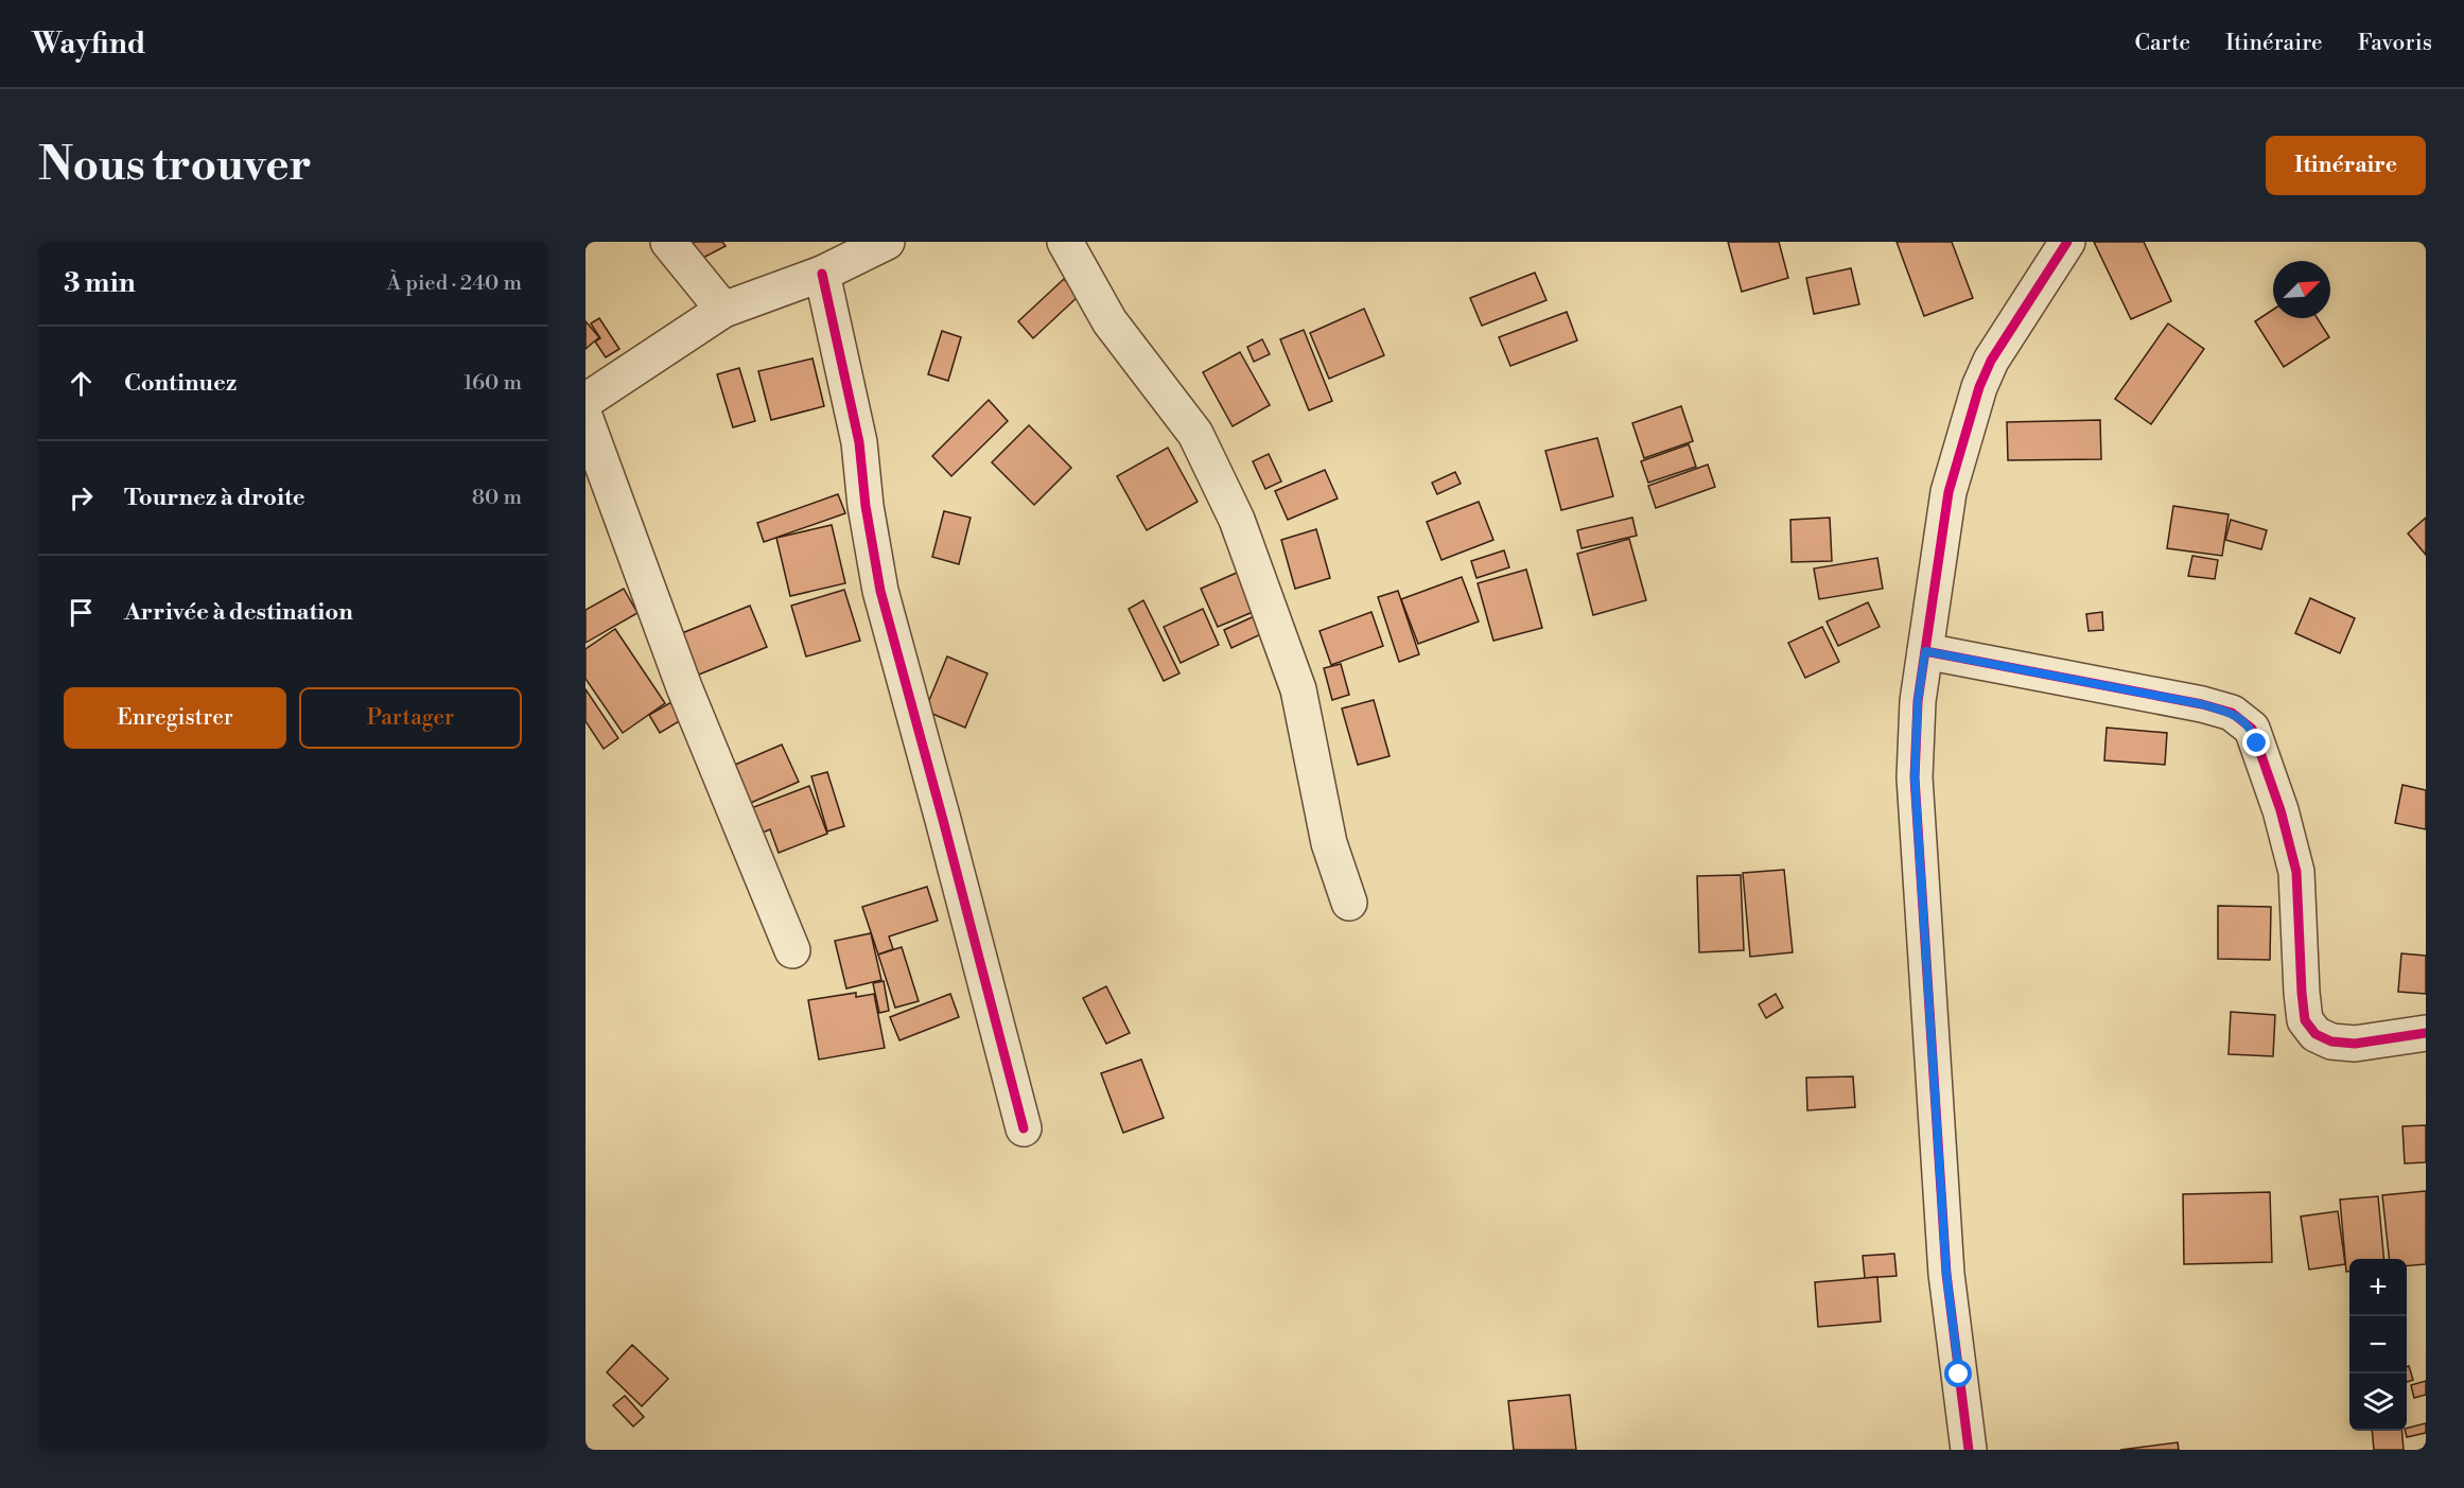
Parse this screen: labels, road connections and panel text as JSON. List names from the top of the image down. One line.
{"north":"top right","page":{"header":"Wayfind","nav":["Carte","Itinéraire","Favoris"],"buttons":["Itinéraire",["Enregistrer","Partager"]],"title":"Nous trouver","heading":["3 min","À pied · 240 m"],"list":[["Continuez","160 m"],["Tournez à droite","80 m"],"Arrivée à destination"],"map_buttons":["+","−"]}}
